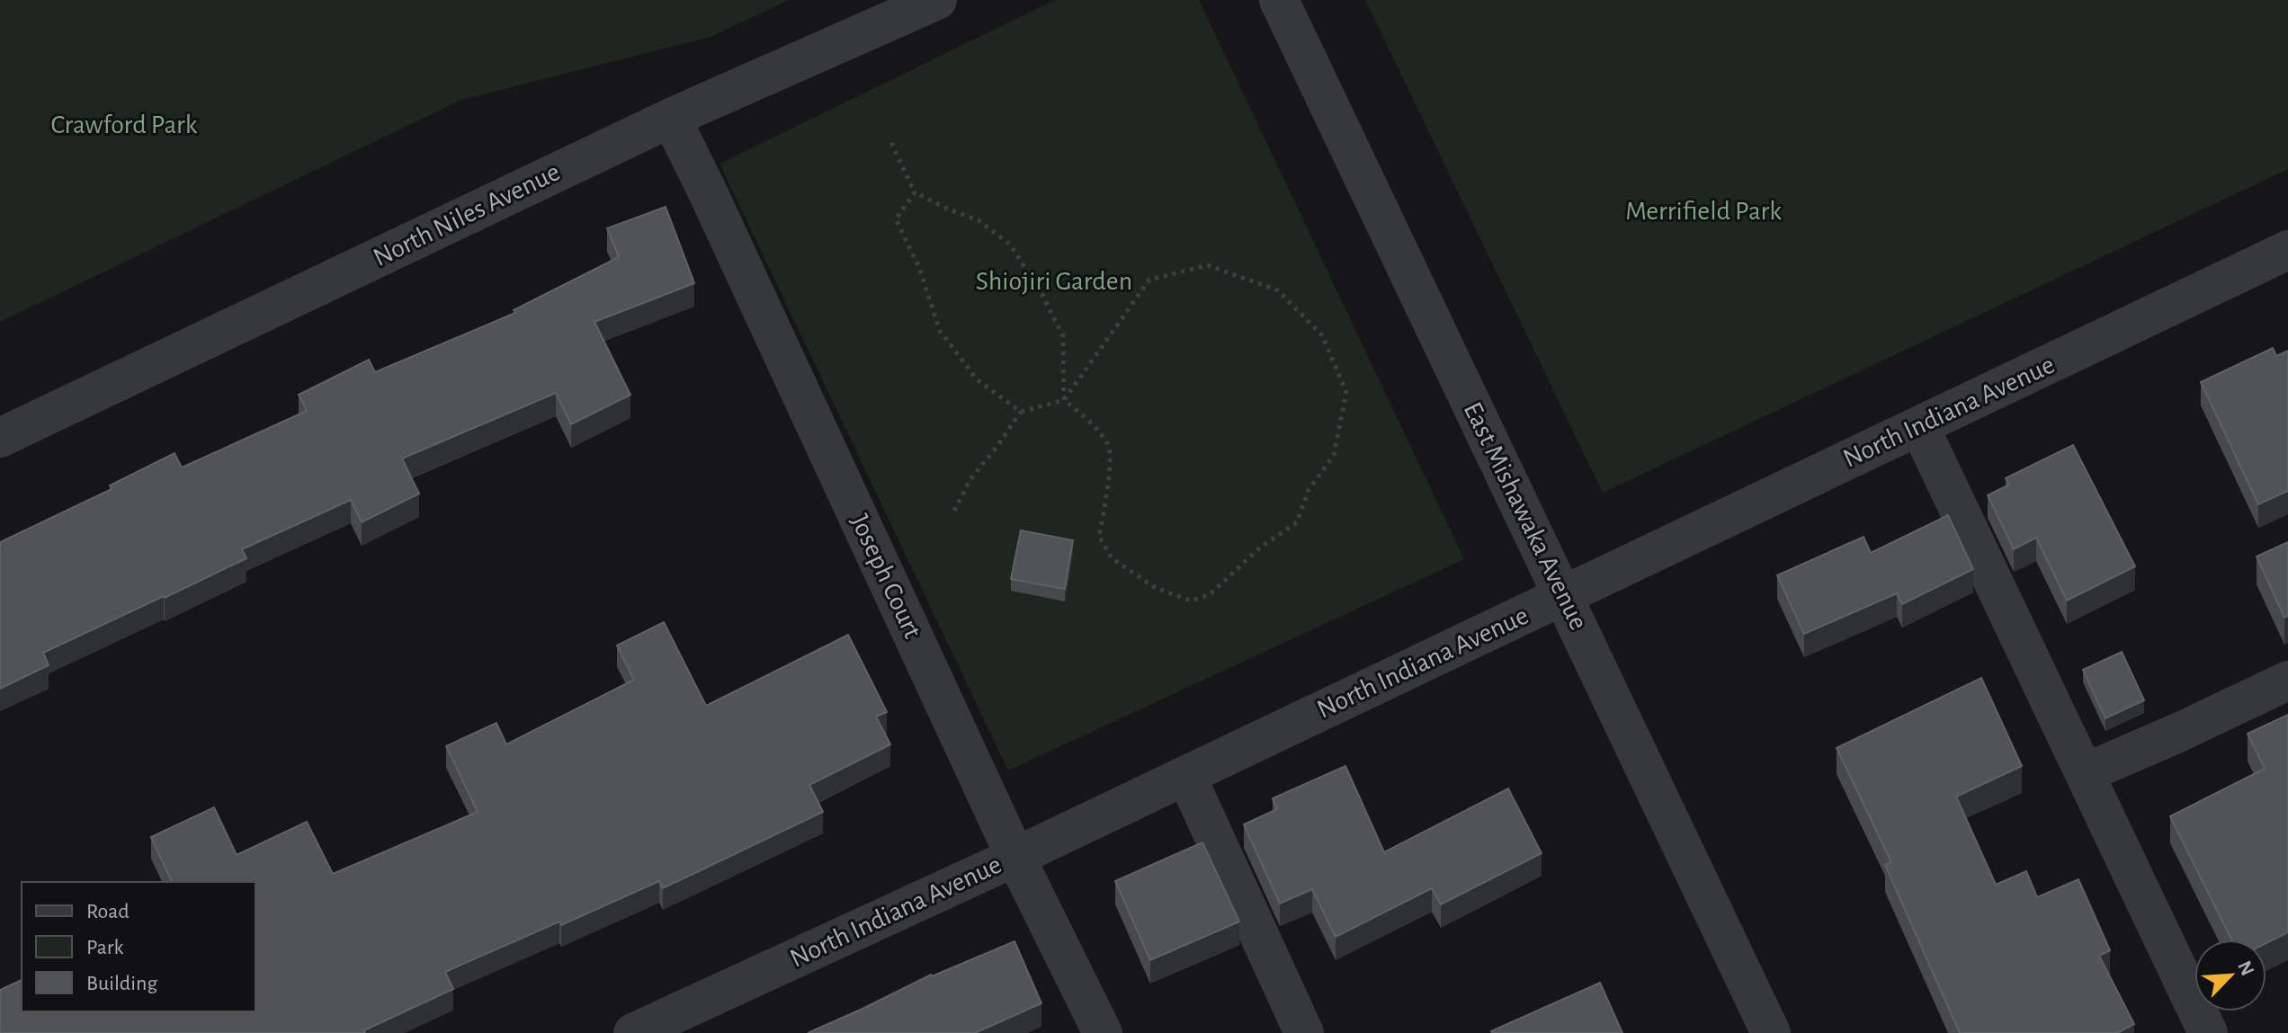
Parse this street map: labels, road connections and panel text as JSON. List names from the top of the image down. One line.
{"streets":{"street":["North Niles Avenue","North Indiana Avenue","East Mishawaka Avenue","Joseph Court"]},"crossings":[["North Niles Avenue","Joseph Court"],["North Indiana Avenue","East Mishawaka Avenue"],["North Indiana Avenue","Joseph Court"]],"parks":["Crawford Park","Merrifield Park","Shiojiri Garden"],"legend":["Road","Park","Building"],"north":"top right"}
